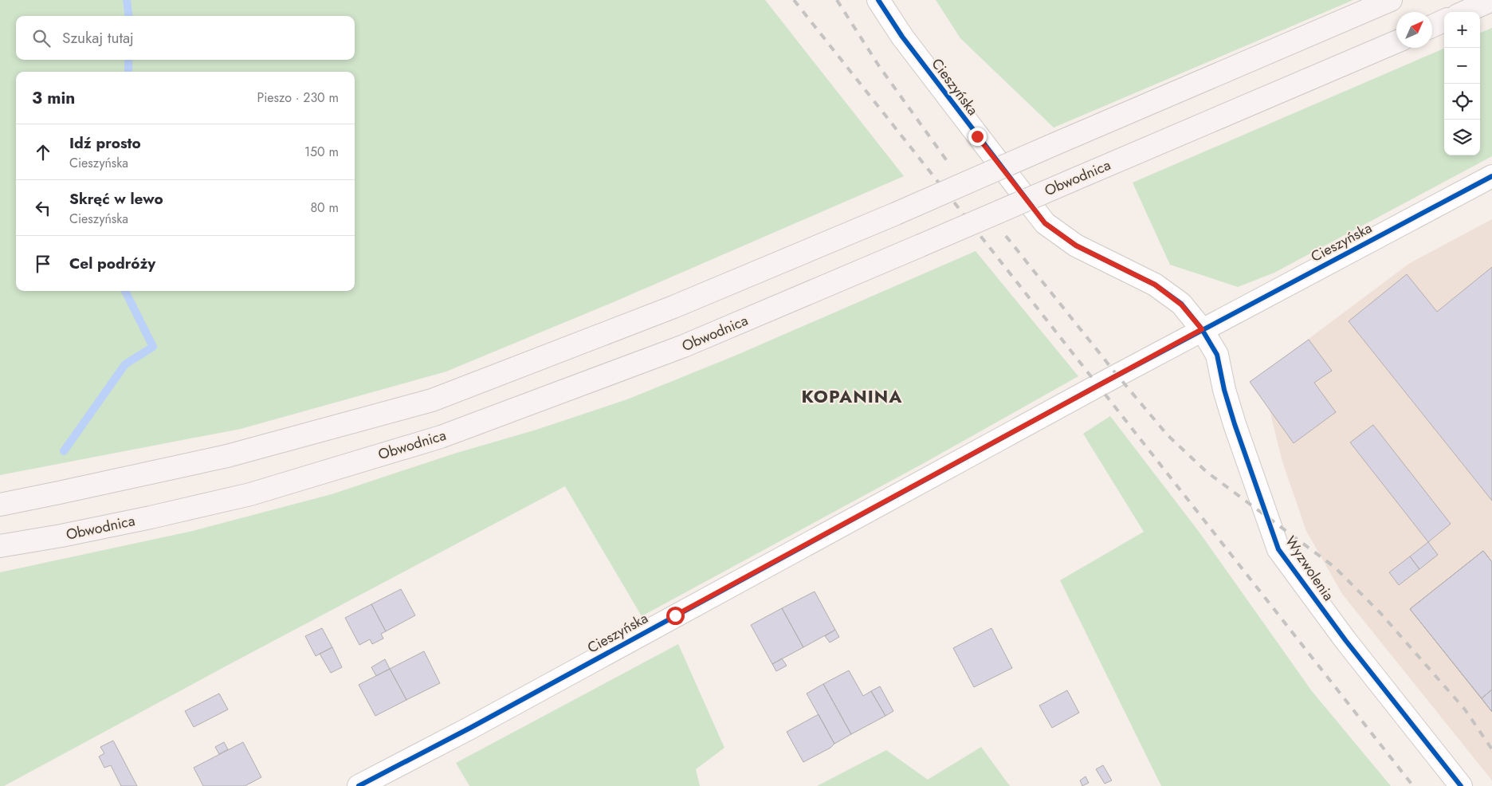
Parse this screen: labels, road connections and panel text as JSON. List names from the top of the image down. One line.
{"streets":{"main road":["Obwodnica"],"street":["Cieszyńska","Wyzwolenia"]},"crossings":[["Cieszyńska","Wyzwolenia"]],"districts":["KOPANINA"],"north":"top right","page":{"map_buttons":["+","−"],"search":"Szukaj tutaj","heading":["3 min","Pieszo · 230 m"],"list":[["Idź prosto","Cieszyńska","150 m"],["Skręć w lewo","Cieszyńska","80 m"],"Cel podróży"]}}
